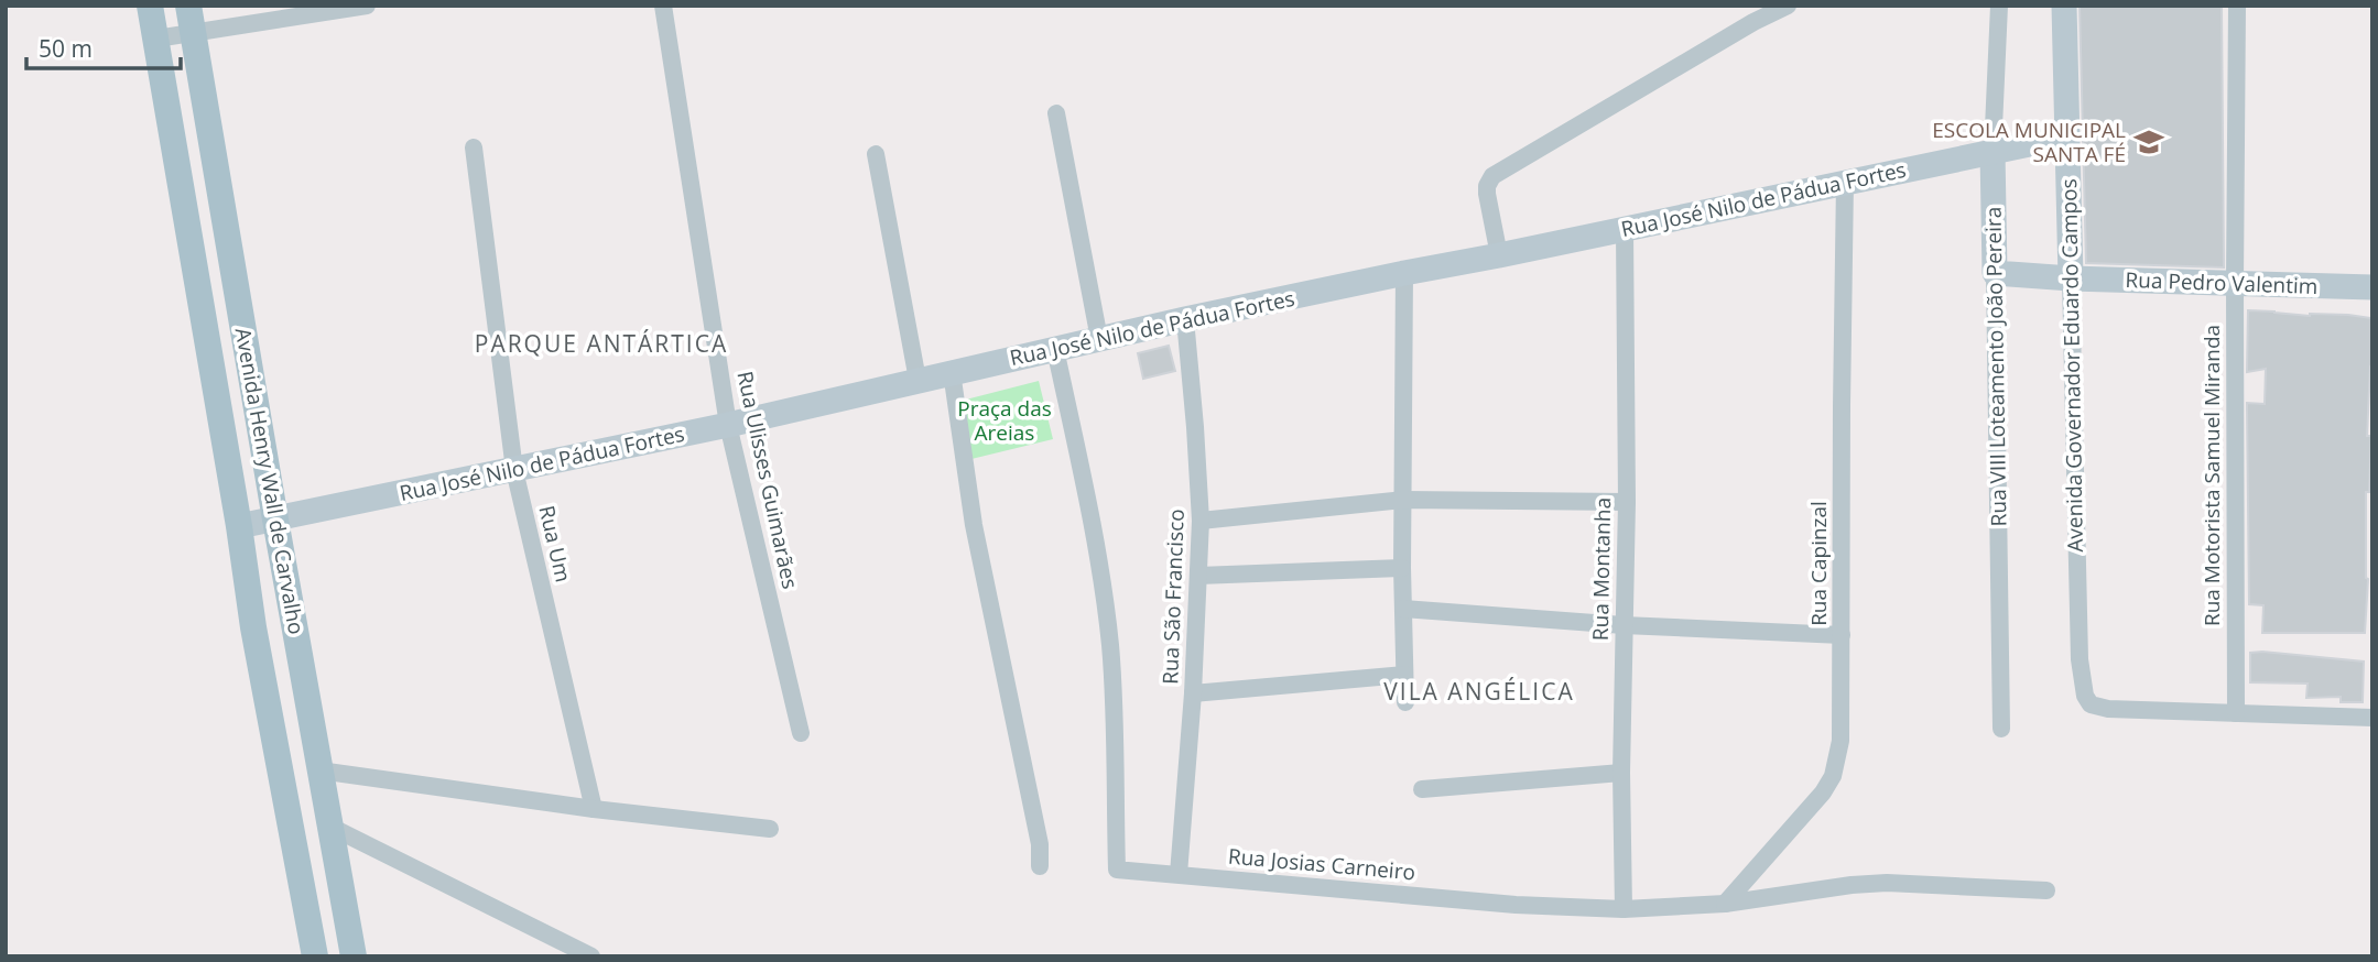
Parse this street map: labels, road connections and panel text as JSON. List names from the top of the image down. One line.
{"streets":{"main road":["Avenida Henry Wall de Carvalho"],"street":["Rua José Nilo de Pádua Fortes","Rua Pedro Valentim","Avenida Governador Eduardo Campos","Rua VIII Loteamento João Pereira","Rua Motorista Samuel Miranda","Rua Ulisses Guimarães","Rua Um","Rua Capinzal","Rua Montanha","Rua São Francisco","Rua Josias Carneiro"]},"crossings":[["Rua José Nilo de Pádua Fortes","Avenida Governador Eduardo Campos"],["Rua José Nilo de Pádua Fortes","Rua VIII Loteamento João Pereira"],["Rua José Nilo de Pádua Fortes","Rua Ulisses Guimarães"],["Rua José Nilo de Pádua Fortes","Avenida Henry Wall de Carvalho"],["Rua José Nilo de Pádua Fortes","Rua Um"],["Rua José Nilo de Pádua Fortes","Rua Capinzal"],["Rua José Nilo de Pádua Fortes","Rua Montanha"],["Rua José Nilo de Pádua Fortes","Rua São Francisco"],["Rua José Nilo de Pádua Fortes","Rua Josias Carneiro"],["Rua Pedro Valentim","Avenida Governador Eduardo Campos"],["Rua Pedro Valentim","Rua VIII Loteamento João Pereira"],["Rua Pedro Valentim","Rua Motorista Samuel Miranda"],["Avenida Governador Eduardo Campos","Rua Motorista Samuel Miranda"],["Rua Capinzal","Rua Josias Carneiro"],["Rua Montanha","Rua Josias Carneiro"],["Rua São Francisco","Rua Josias Carneiro"]],"districts":["PARQUE ANTÁRTICA","VILA ANGÉLICA"],"parks":["Praça das Areias"],"places":{"school or university":["ESCOLA MUNICIPAL SANTA FÉ"]},"scale_bar":"50 m"}
